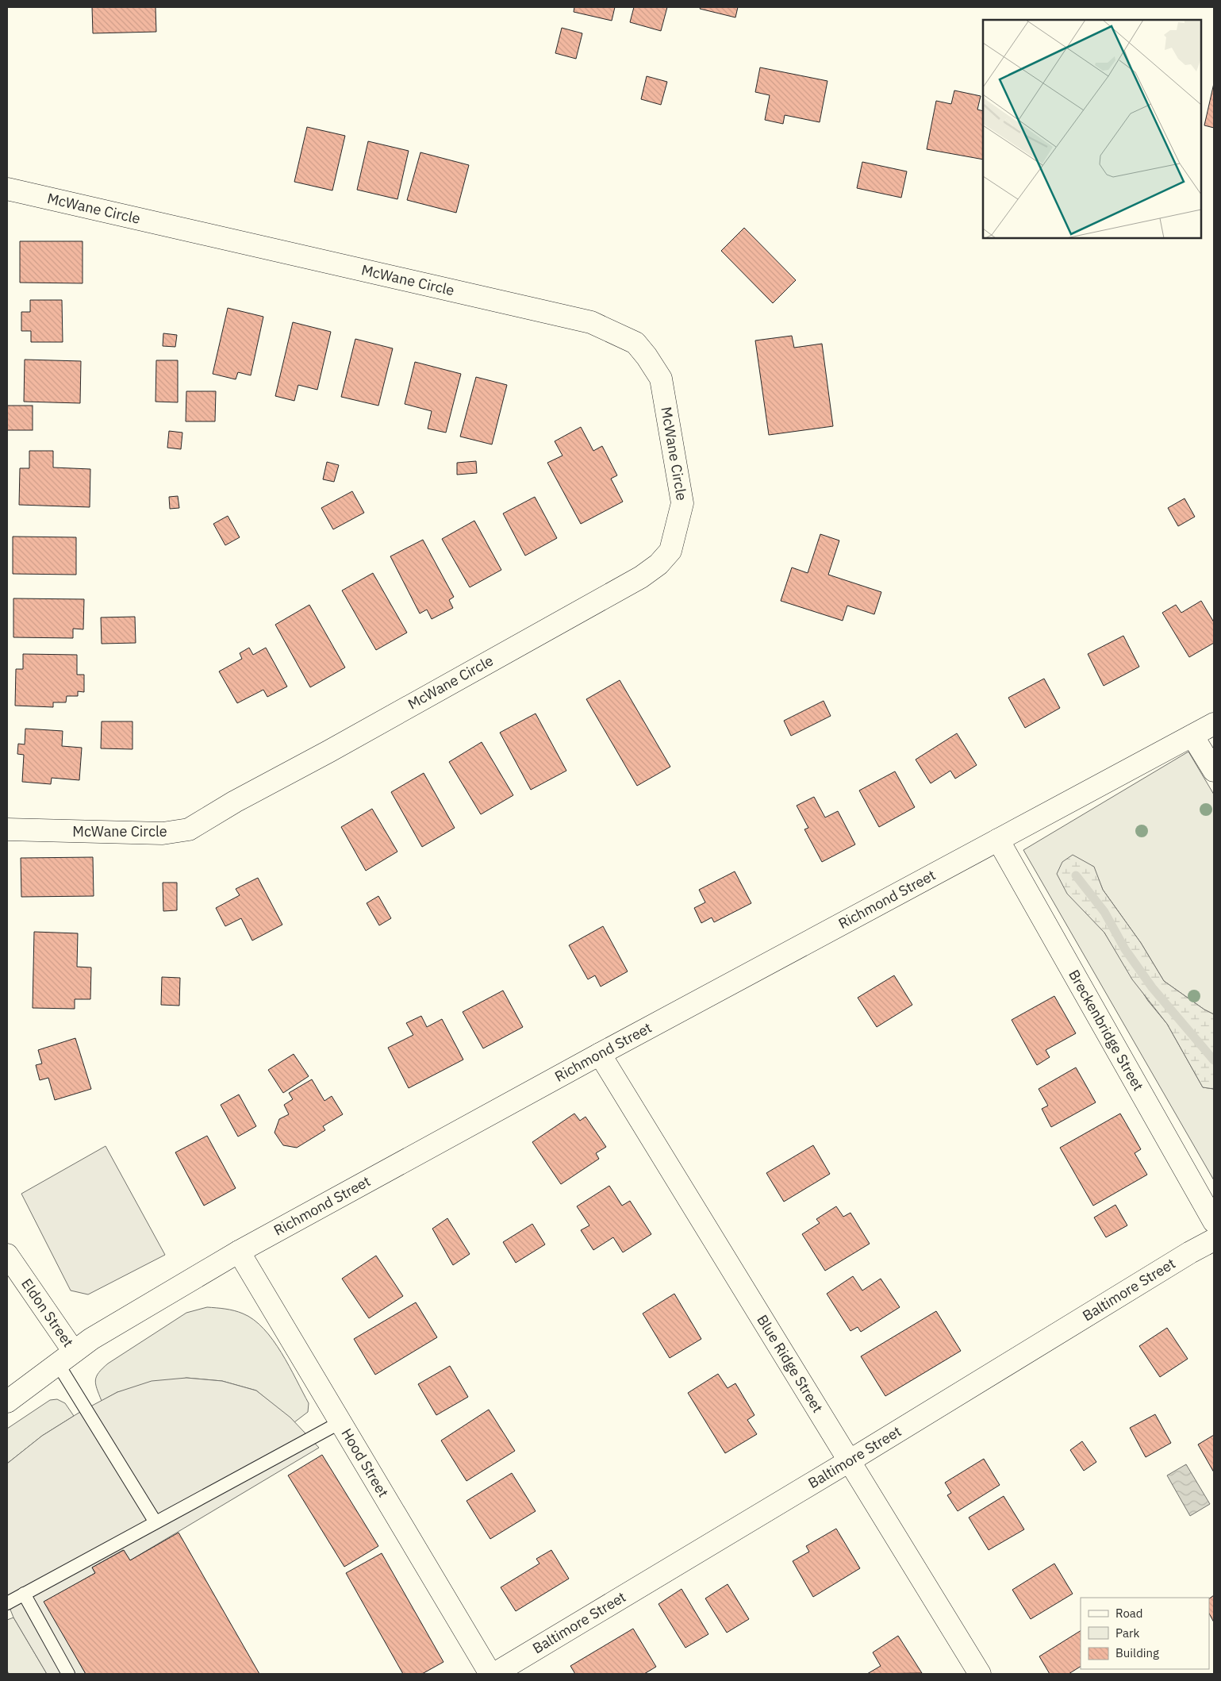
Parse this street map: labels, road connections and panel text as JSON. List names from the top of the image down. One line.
{"streets":{"street":["McWane Circle","Richmond Street","Breckenbridge Street","Baltimore Street","Eldon Street","Blue Ridge Street","Hood Street"]},"crossings":[["Richmond Street","Breckenbridge Street"],["Richmond Street","Eldon Street"],["Richmond Street","Blue Ridge Street"],["Richmond Street","Hood Street"],["Baltimore Street","Blue Ridge Street"]],"legend":["Road","Park","Building"]}
